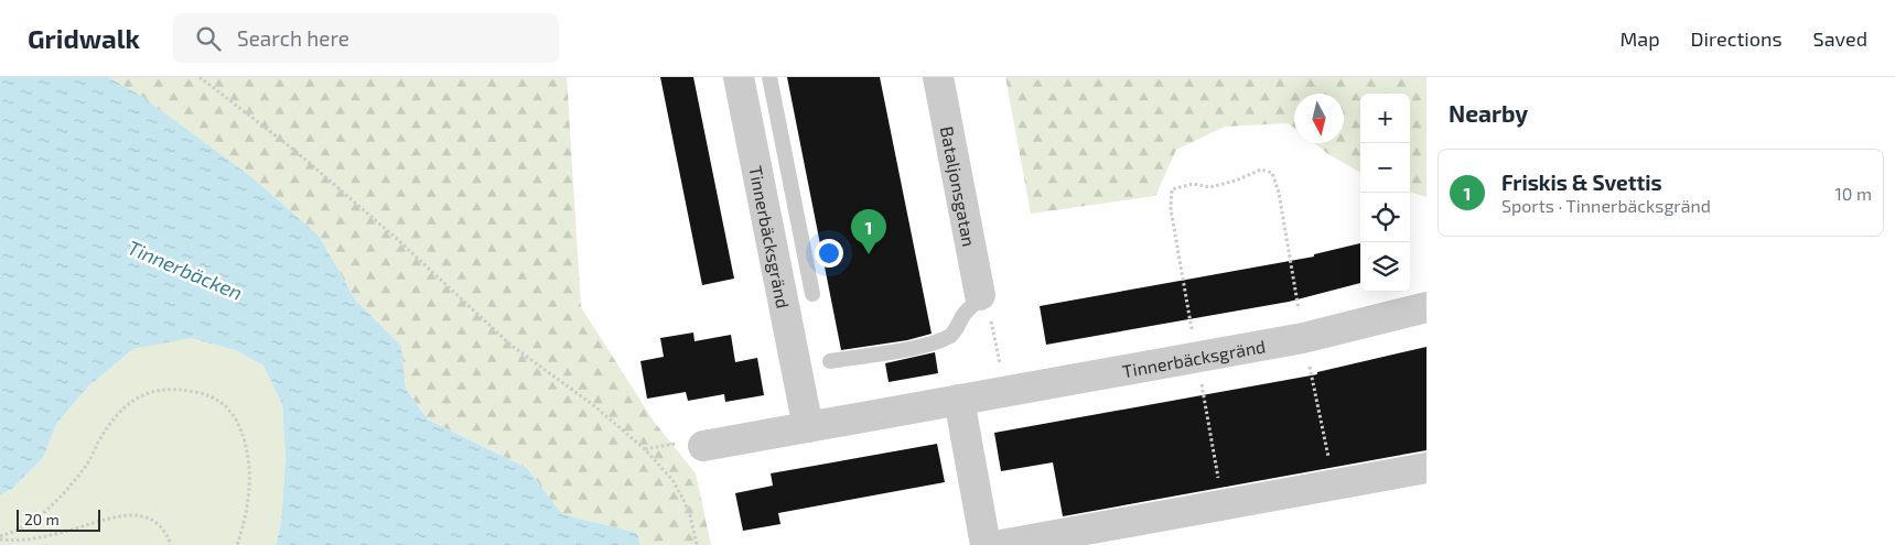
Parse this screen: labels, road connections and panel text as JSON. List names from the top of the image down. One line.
{"streets":{"street":["Bataljonsgatan","Tinnerbäcksgränd"]},"water":["Tinnerbäcken"],"scale_bar":"20 m","north":"bottom","page":{"header":"Gridwalk","search":"Search here","nav":["Map","Directions","Saved"],"heading":"Nearby","map_buttons":["+","−"],"list":[{"mark":"1","name":"Friskis & Svettis","note":"Sports · Tinnerbäcksgränd","value":"10 m"}],"pins":"1","scale":"20 m"}}
